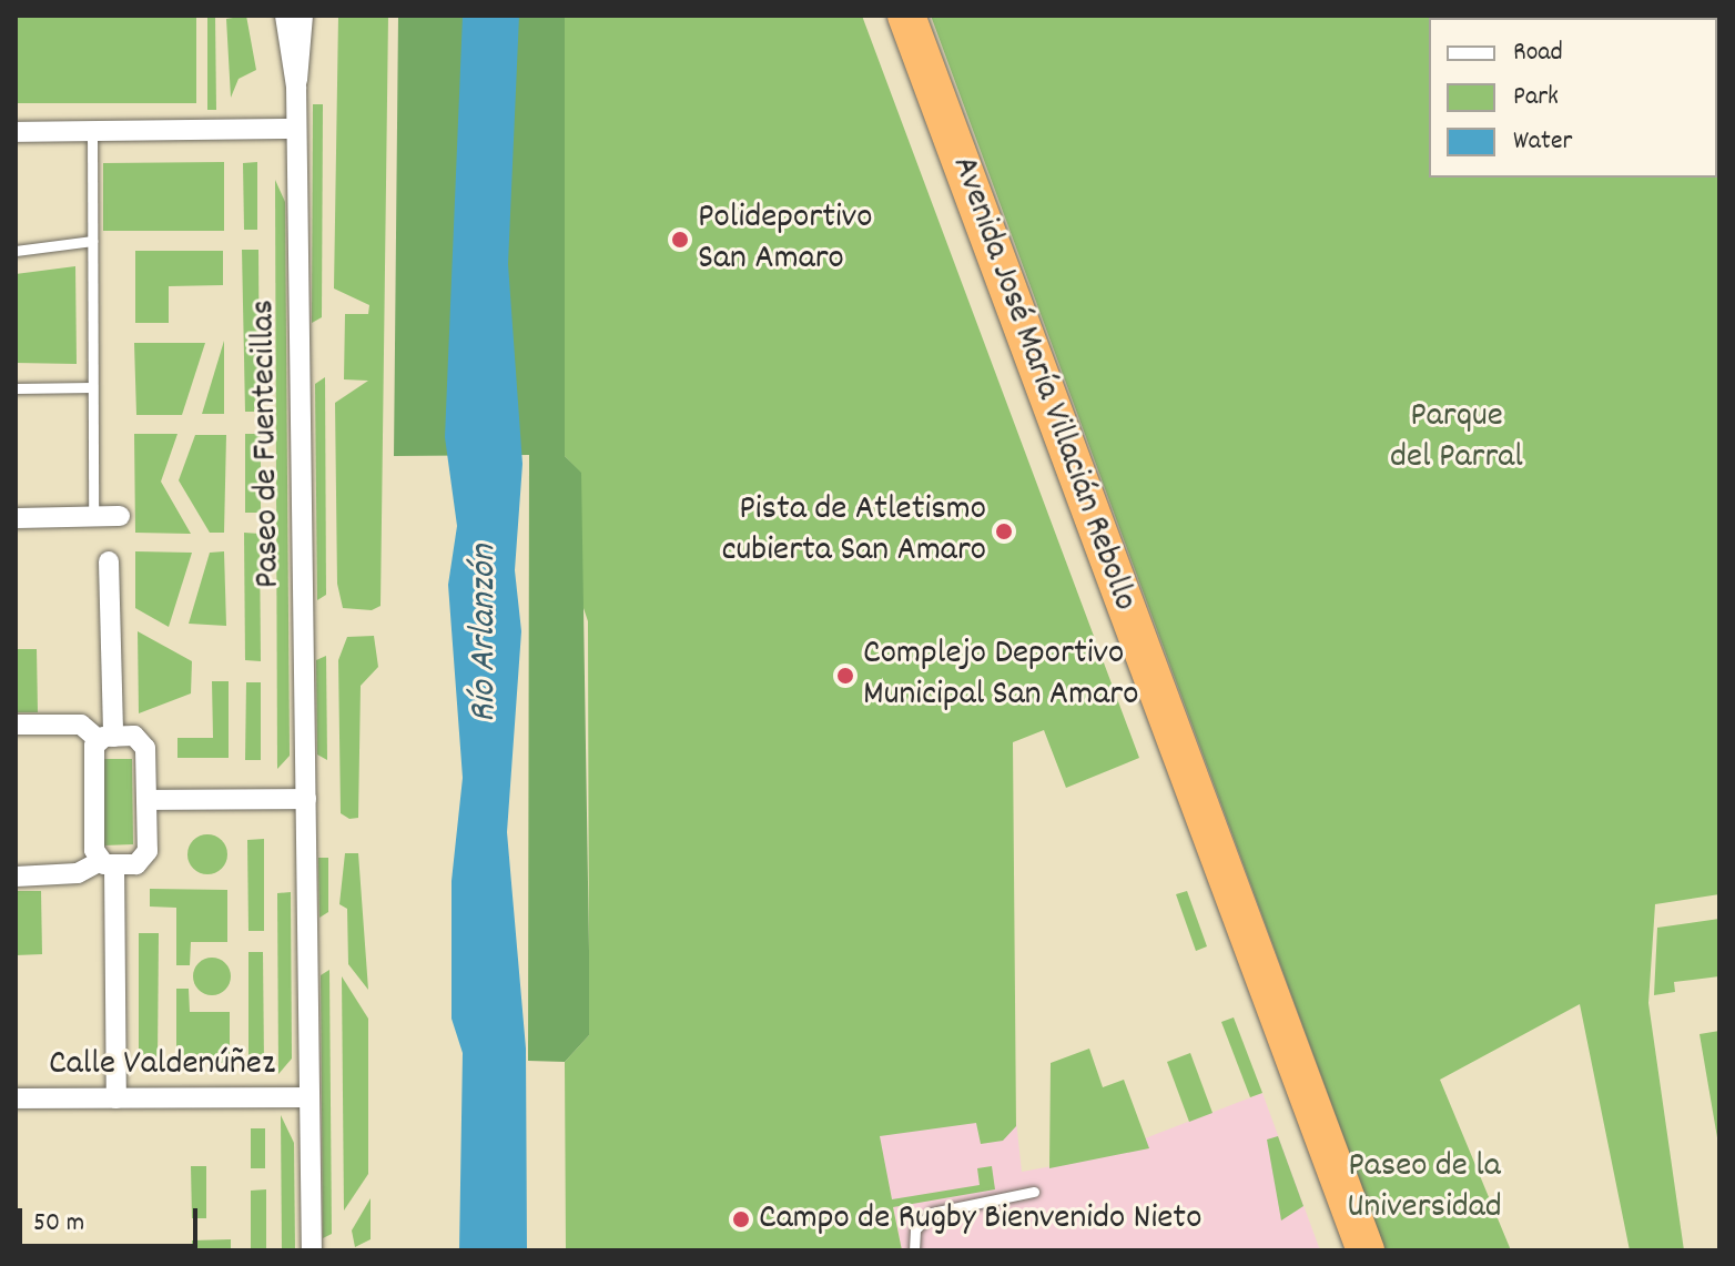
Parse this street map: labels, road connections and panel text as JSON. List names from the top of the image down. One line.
{"streets":{"highway":["Avenida José María Villacián Rebollo"],"street":["Paseo de Fuentecillas","Calle Valdenúñez"]},"crossings":[["Paseo de Fuentecillas","Calle Valdenúñez"]],"water":["Río Arlanzón"],"parks":["Parque del Parral","Paseo de la Universidad"],"places":["Polideportivo San Amaro","Pista de Atletismo cubierta San Amaro","Complejo Deportivo Municipal San Amaro","Campo de Rugby Bienvenido Nieto"],"legend":["Road","Park","Water"],"scale_bar":"50 m"}
